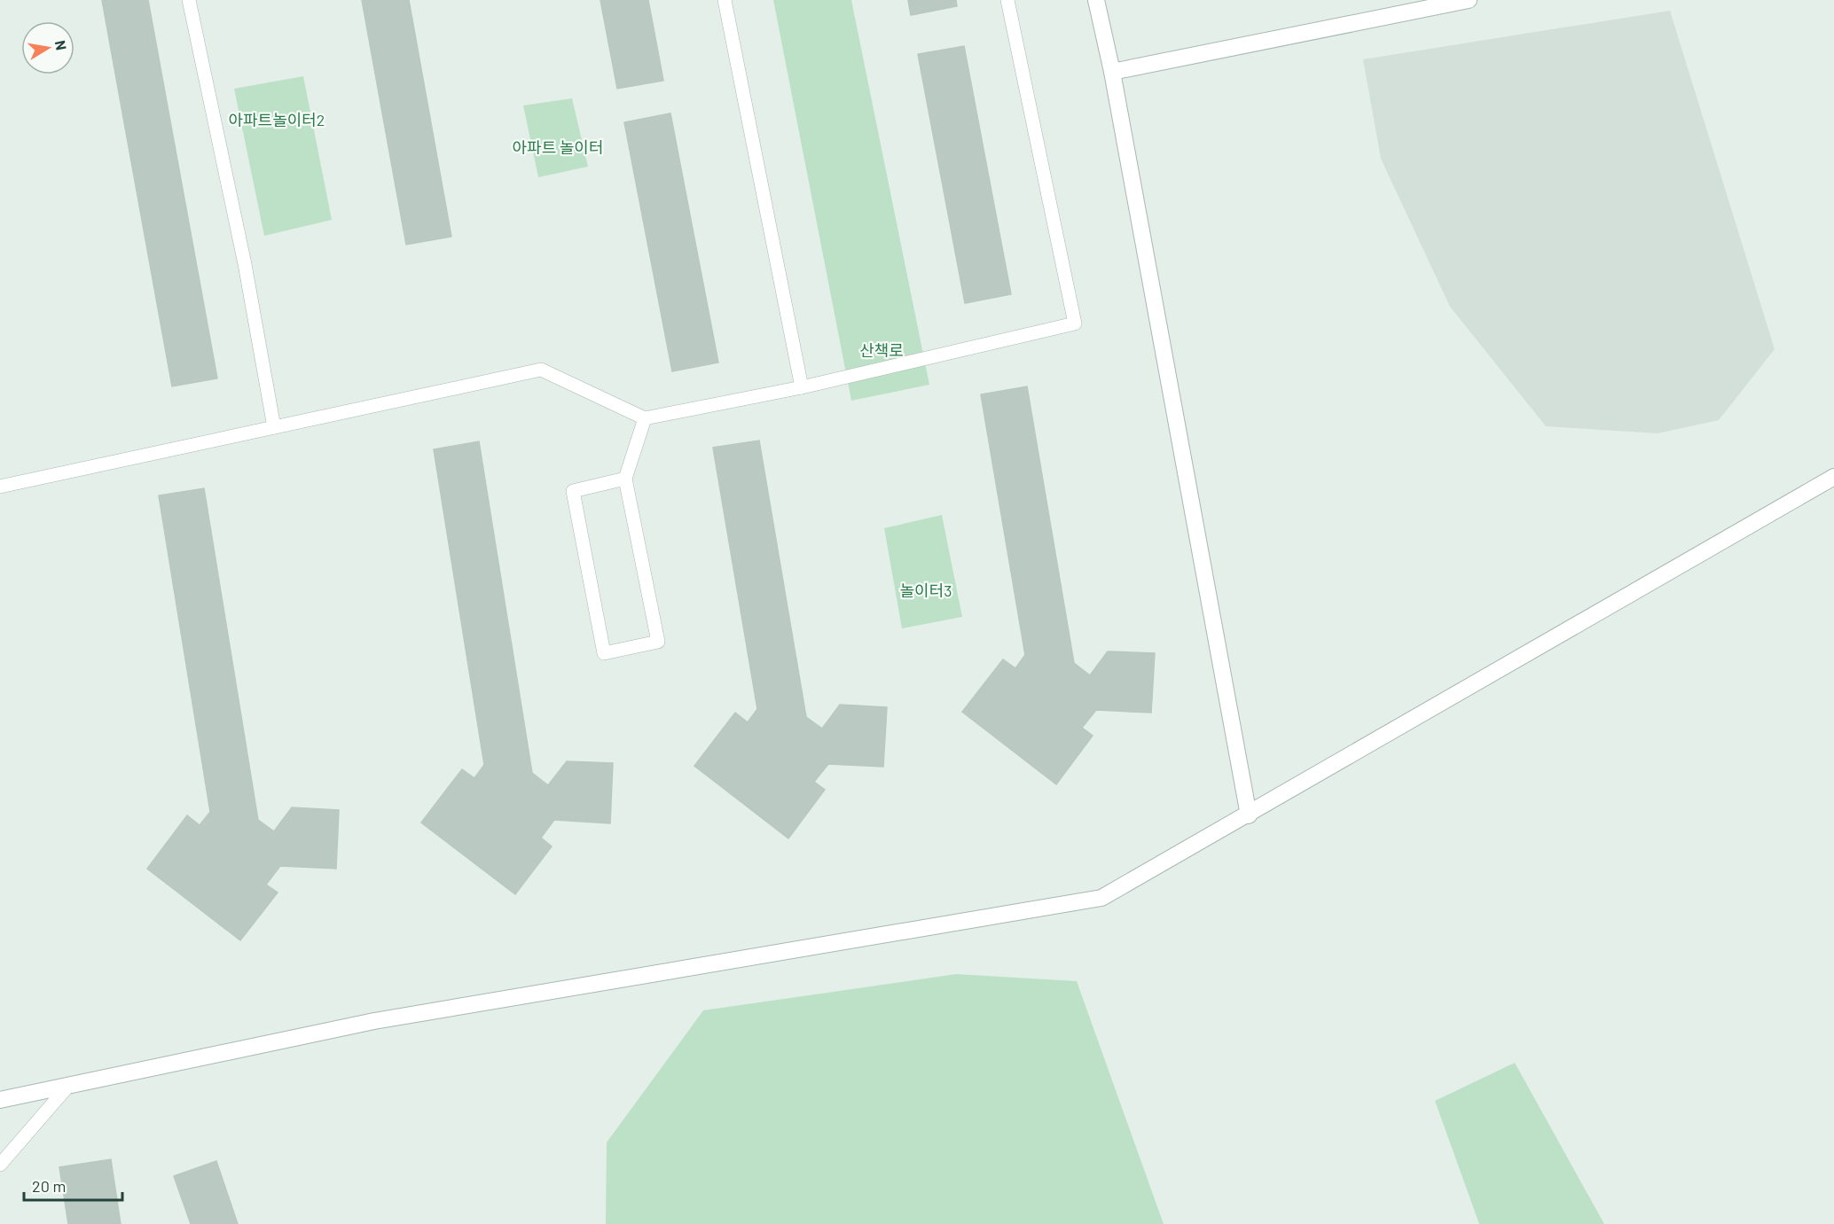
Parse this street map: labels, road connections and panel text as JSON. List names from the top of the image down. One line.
{"parks":["아파트놀이터2","아파트 놀이터","산책로","놀이터3"],"scale_bar":"20 m","north":"right"}
